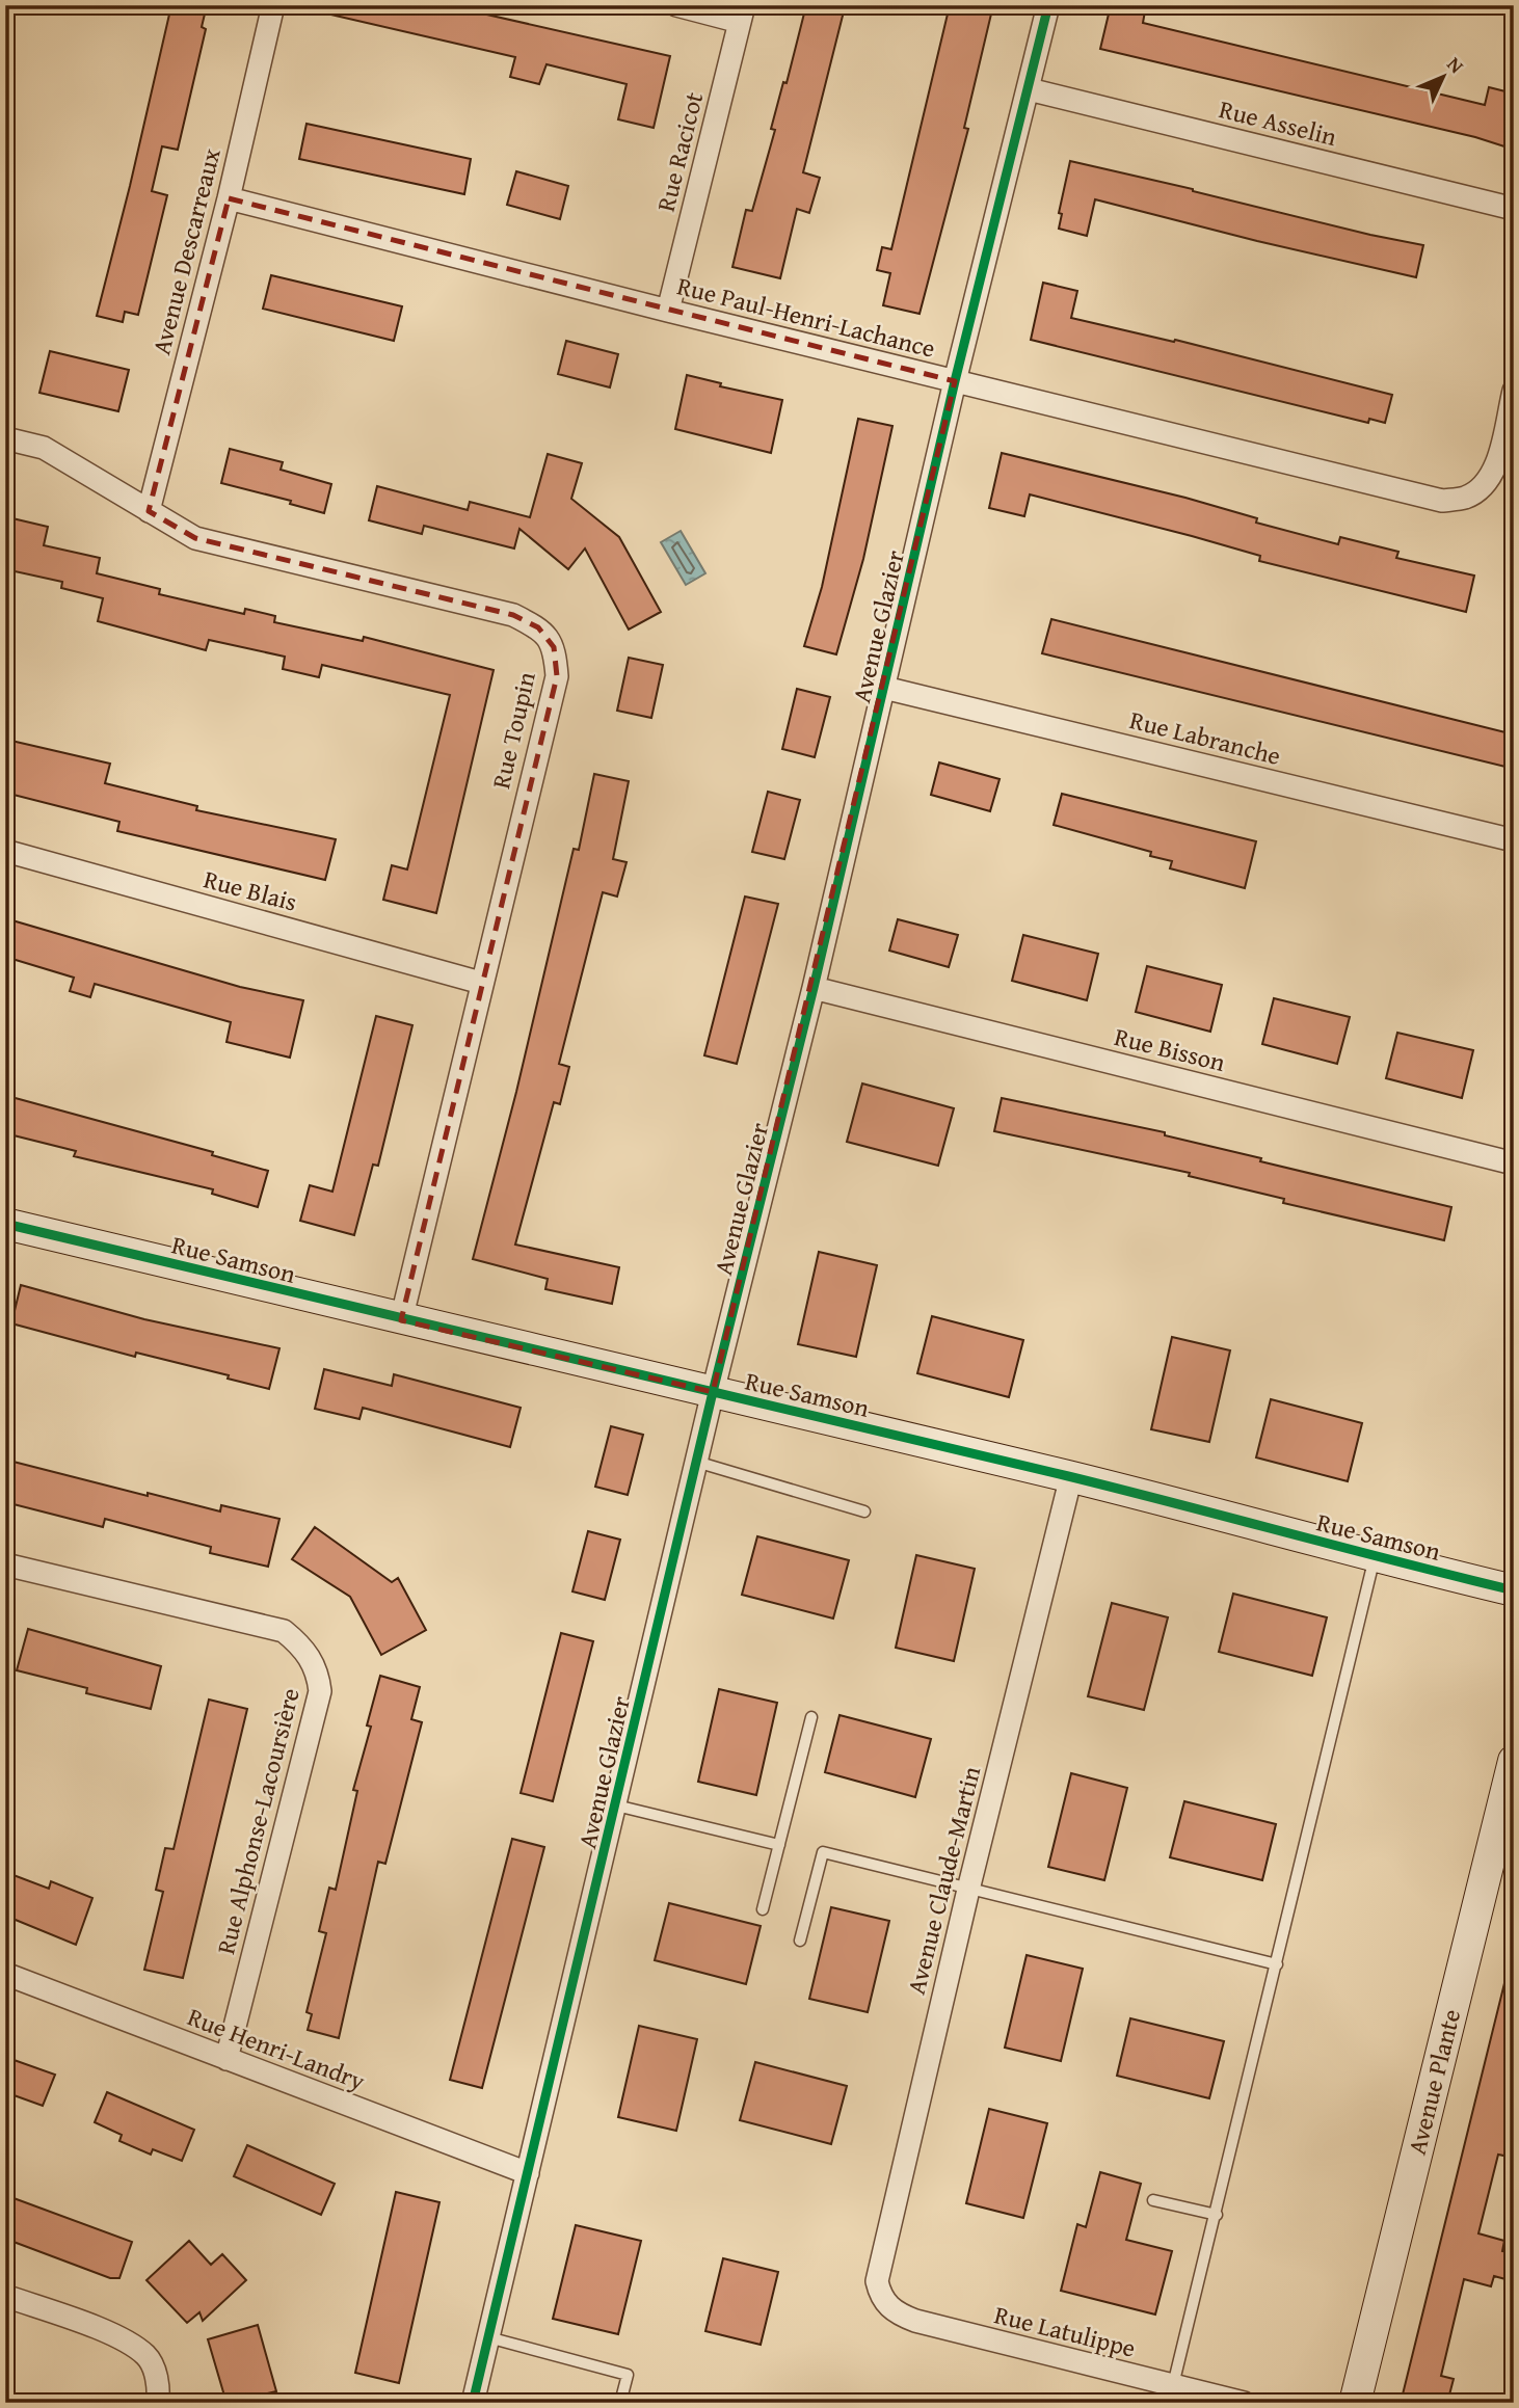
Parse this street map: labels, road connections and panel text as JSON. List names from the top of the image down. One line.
{"streets":{"street":["Rue Asselin","Rue Racicot","Avenue Descarreaux","Rue Paul-Henri-Lachance","Avenue Glazier","Rue Toupin","Rue Labranche","Rue Blais","Rue Bisson","Rue Samson","Rue Alphonse-Lacoursière","Avenue Claude-Martin","Rue Henri-Landry","Avenue Plante","Rue Latulippe"]},"crossings":[["Rue Asselin","Avenue Glazier"],["Rue Racicot","Rue Paul-Henri-Lachance"],["Avenue Descarreaux","Rue Paul-Henri-Lachance"],["Avenue Descarreaux","Rue Toupin"],["Rue Paul-Henri-Lachance","Avenue Glazier"],["Avenue Glazier","Rue Labranche"],["Avenue Glazier","Rue Bisson"],["Avenue Glazier","Rue Samson"],["Avenue Glazier","Rue Henri-Landry"],["Rue Toupin","Rue Blais"],["Rue Toupin","Rue Samson"],["Rue Samson","Avenue Claude-Martin"],["Rue Alphonse-Lacoursière","Rue Henri-Landry"],["Avenue Claude-Martin","Rue Latulippe"]],"north":"top right"}
